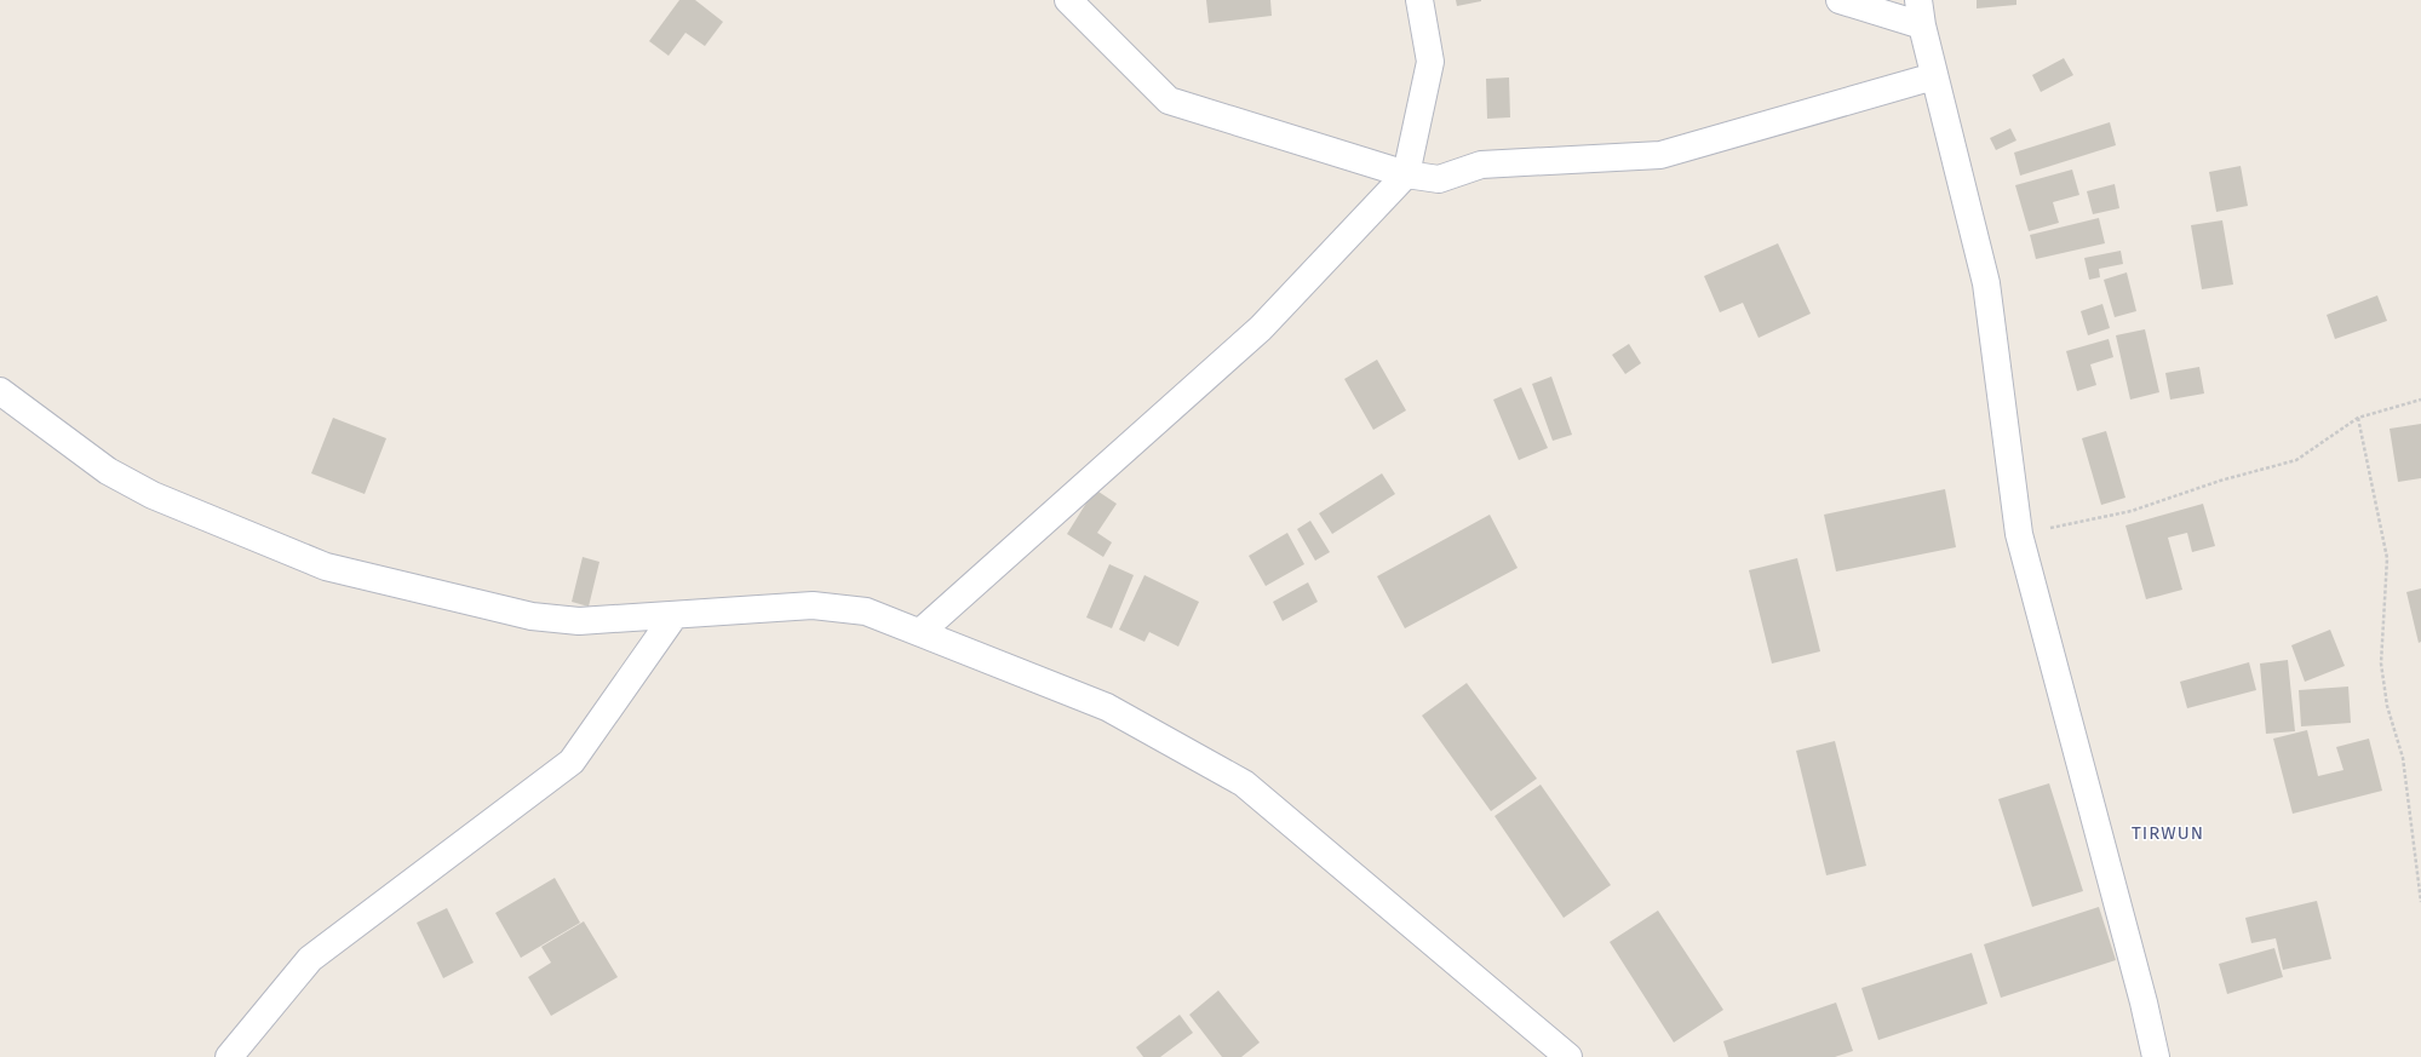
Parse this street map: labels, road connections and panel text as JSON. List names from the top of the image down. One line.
{"districts":["TIRWUN"]}
